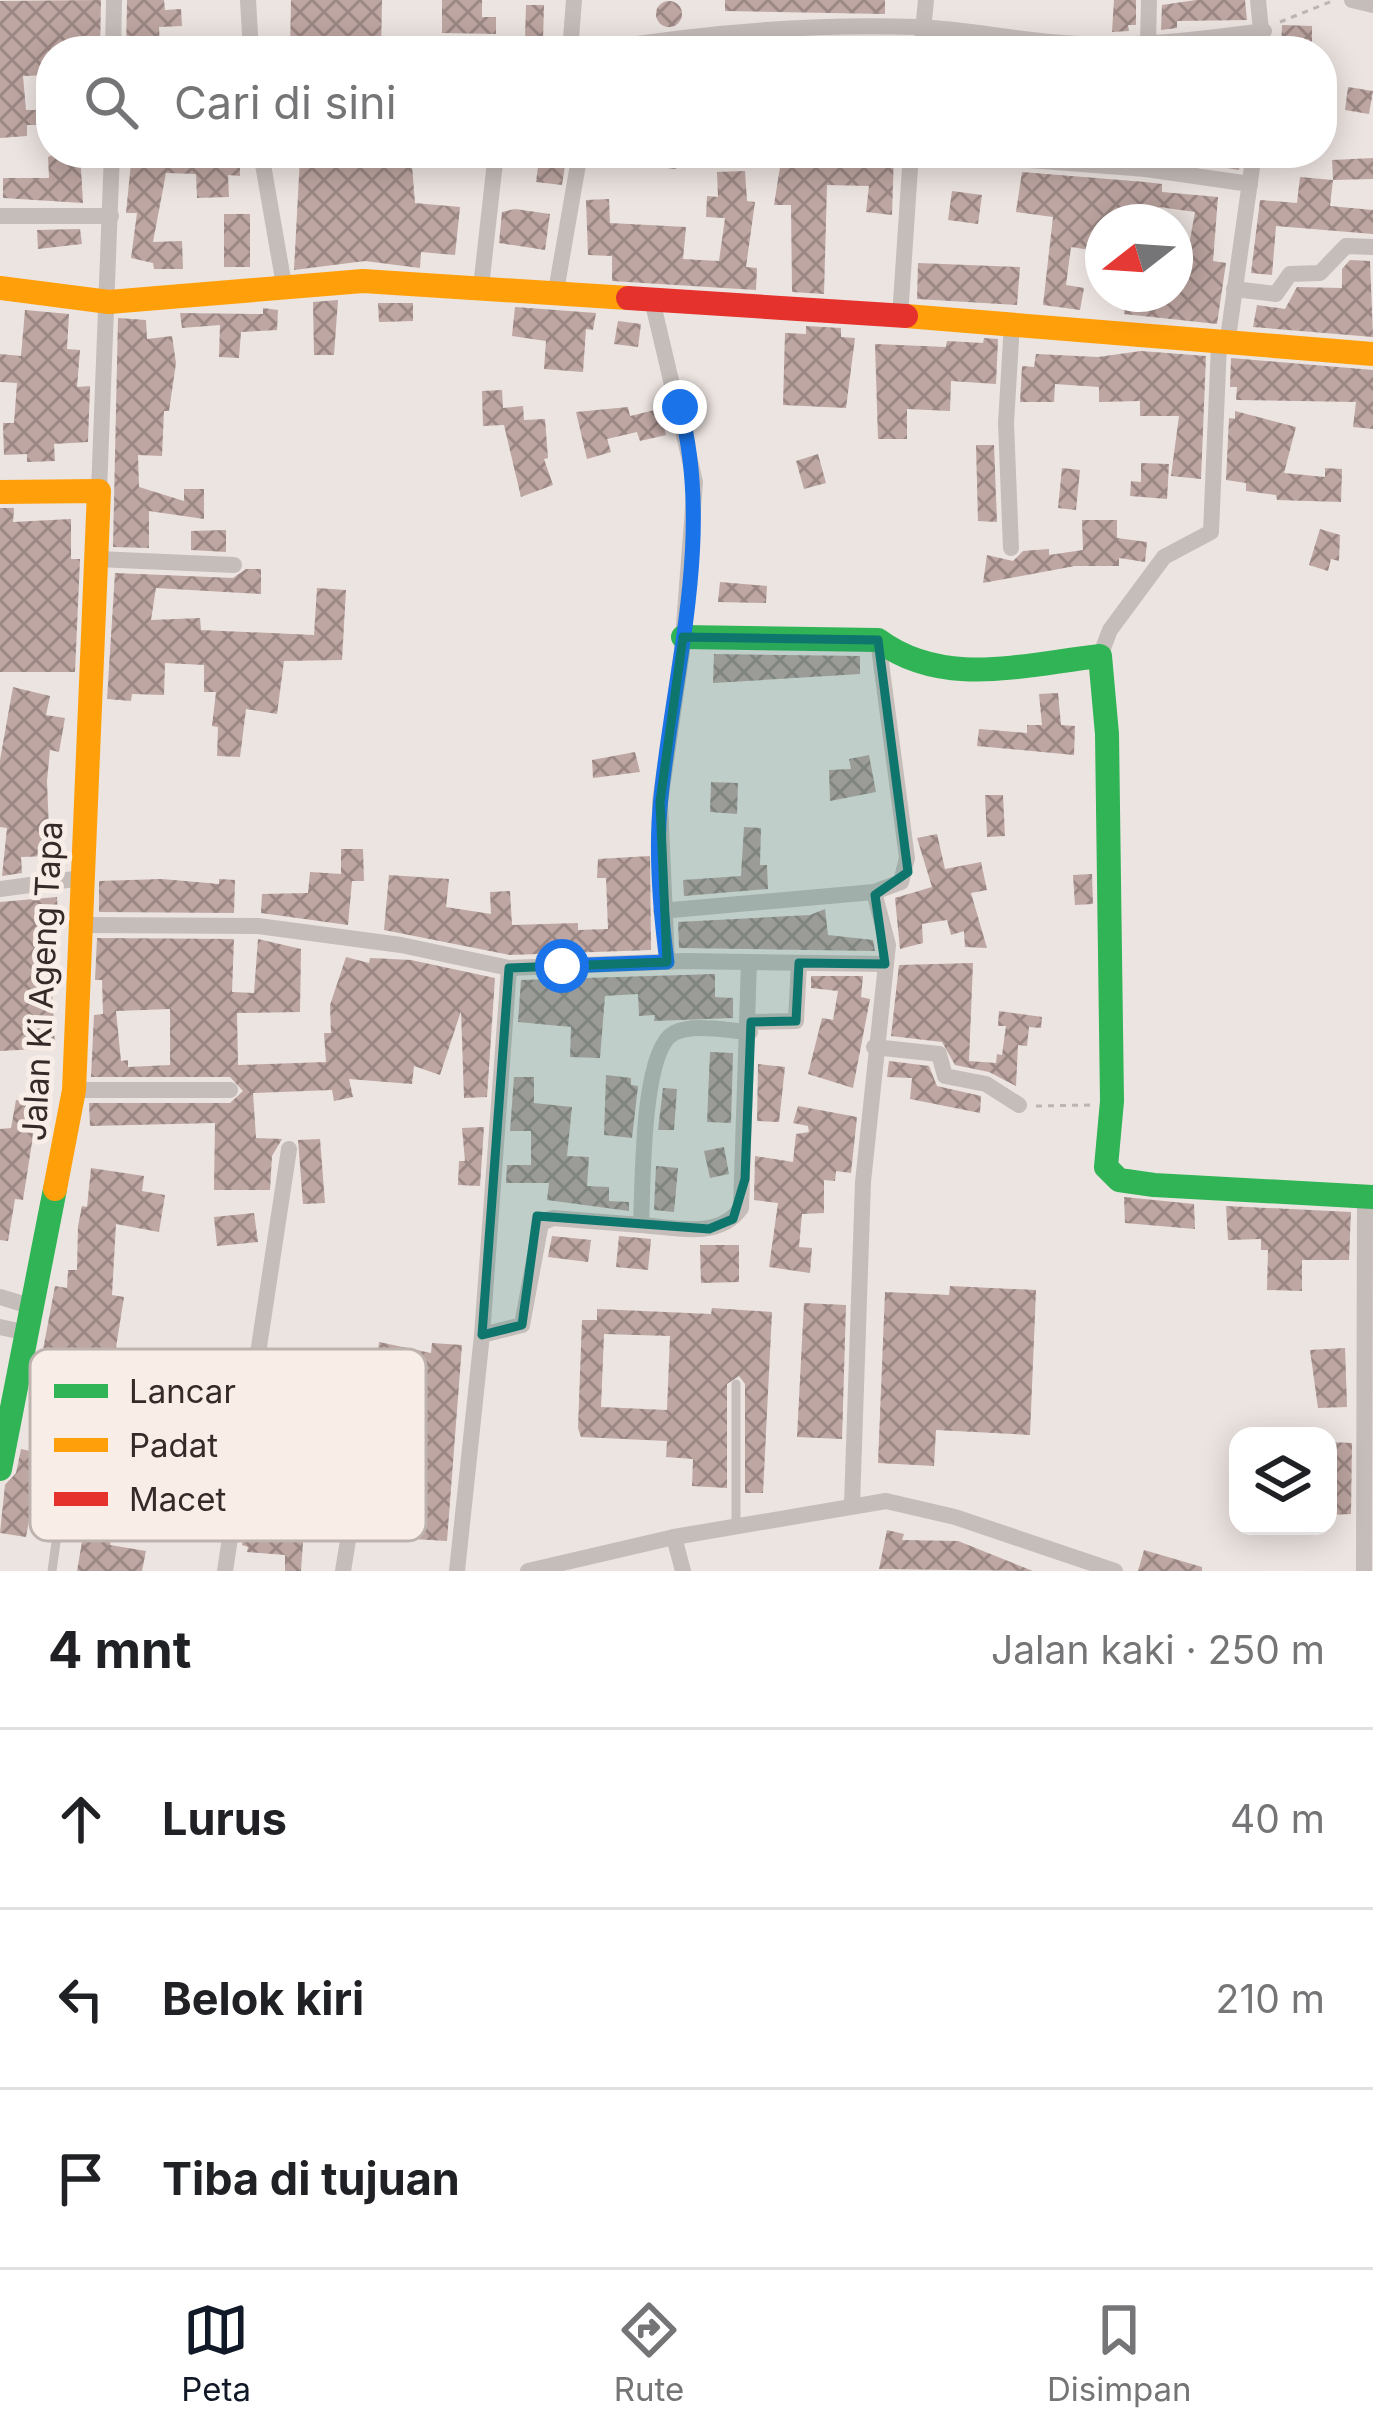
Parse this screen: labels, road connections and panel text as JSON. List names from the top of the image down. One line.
{"streets":{"street":["Jalan Ki Ageng Tapa"]},"legend":["Lancar","Padat","Macet"],"north":"left","page":{"search":"Cari di sini","heading":["4 mnt","Jalan kaki · 250 m"],"list":[["Lurus","40 m"],["Belok kiri","210 m"],"Tiba di tujuan"],"nav":["Peta","Rute","Disimpan"]}}
